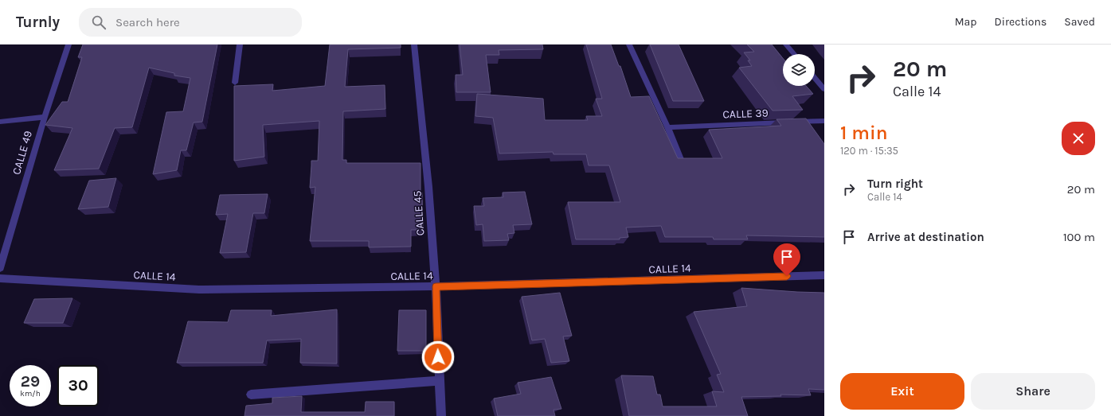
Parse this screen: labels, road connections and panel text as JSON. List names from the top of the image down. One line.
{"streets":{"street":["CALLE 39","CALLE 49","CALLE 45","CALLE 14"]},"crossings":[["CALLE 45","CALLE 14"]],"page":{"header":"Turnly","search":"Search here","nav":["Map","Directions","Saved"],"turn":["20 m","Calle 14"],"heading":["1 min","120 m · 15:35"],"list":[{"name":"Turn right","note":"Calle 14","value":"20 m"},{"name":"Arrive at destination","value":"100 m"}],"speed":"29 km/h","limit":"30","buttons":["Exit","Share"]}}
